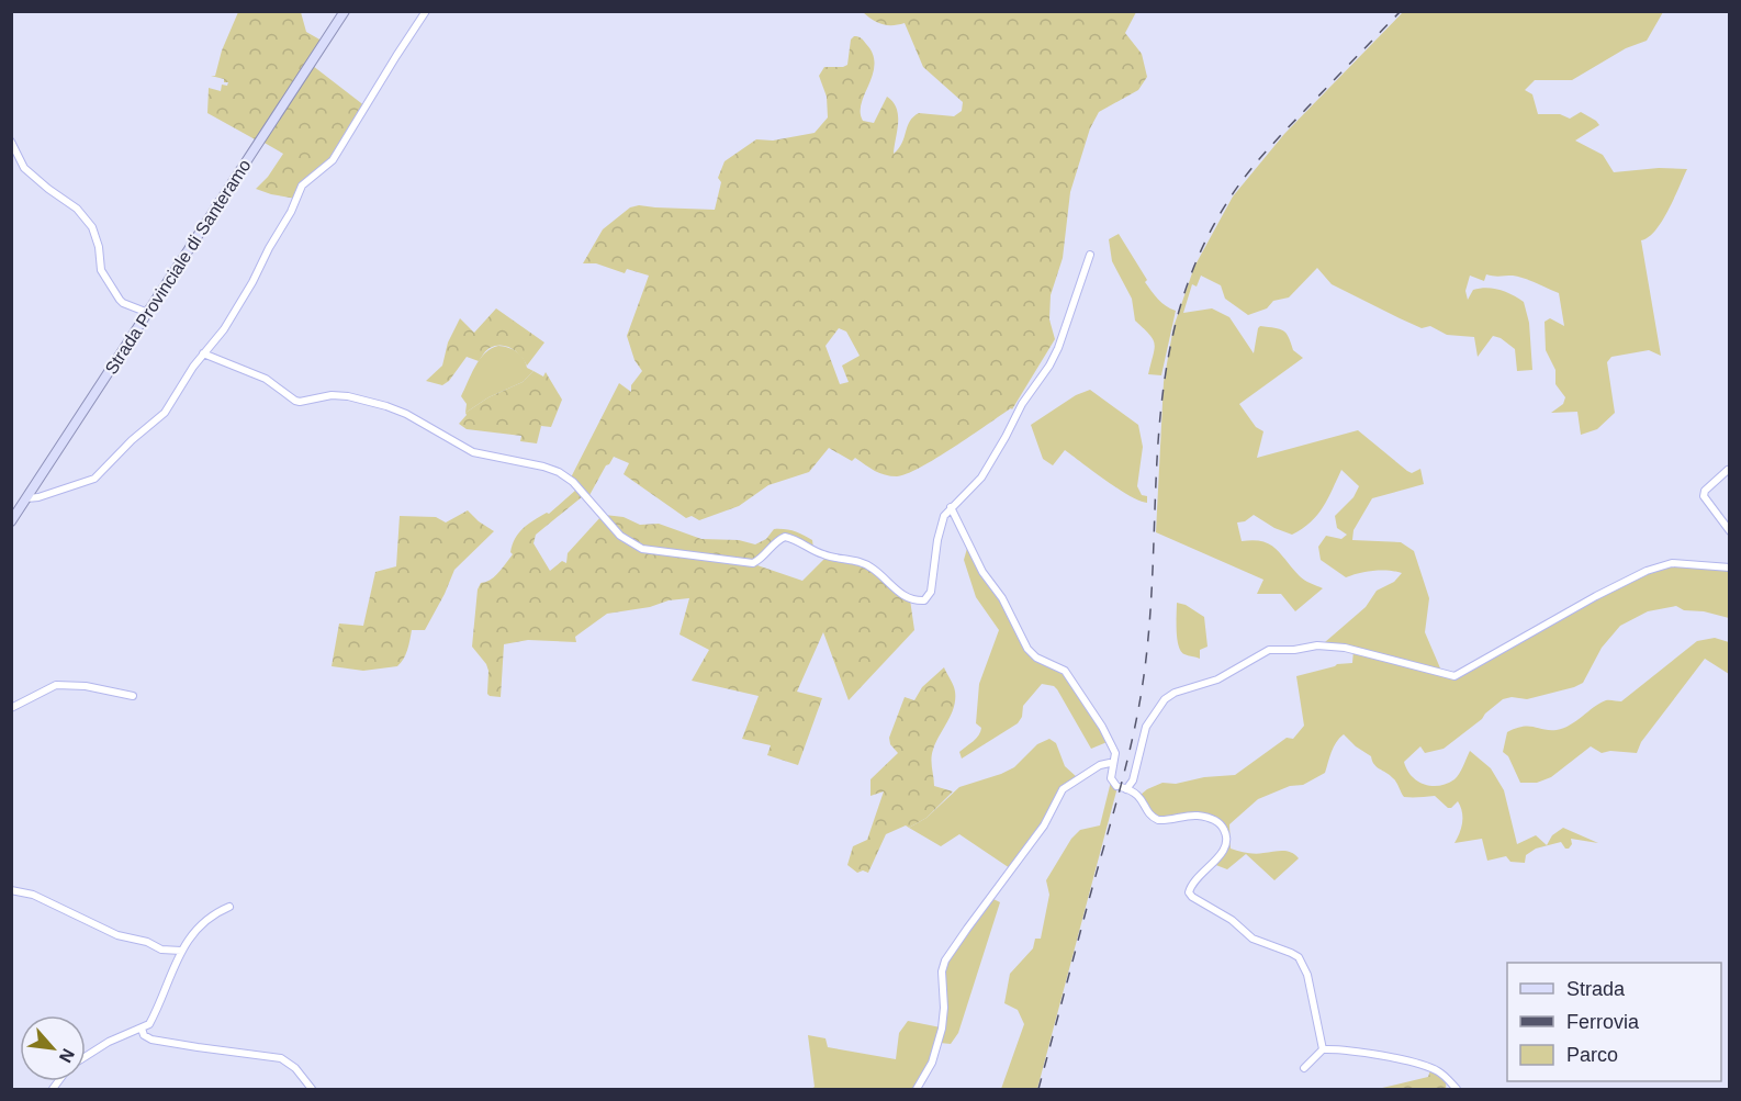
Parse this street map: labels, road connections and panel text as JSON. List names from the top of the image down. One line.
{"streets":{"main road":["Strada Provinciale di Santeramo"]},"legend":["Strada","Ferrovia","Parco"],"north":"bottom right"}
